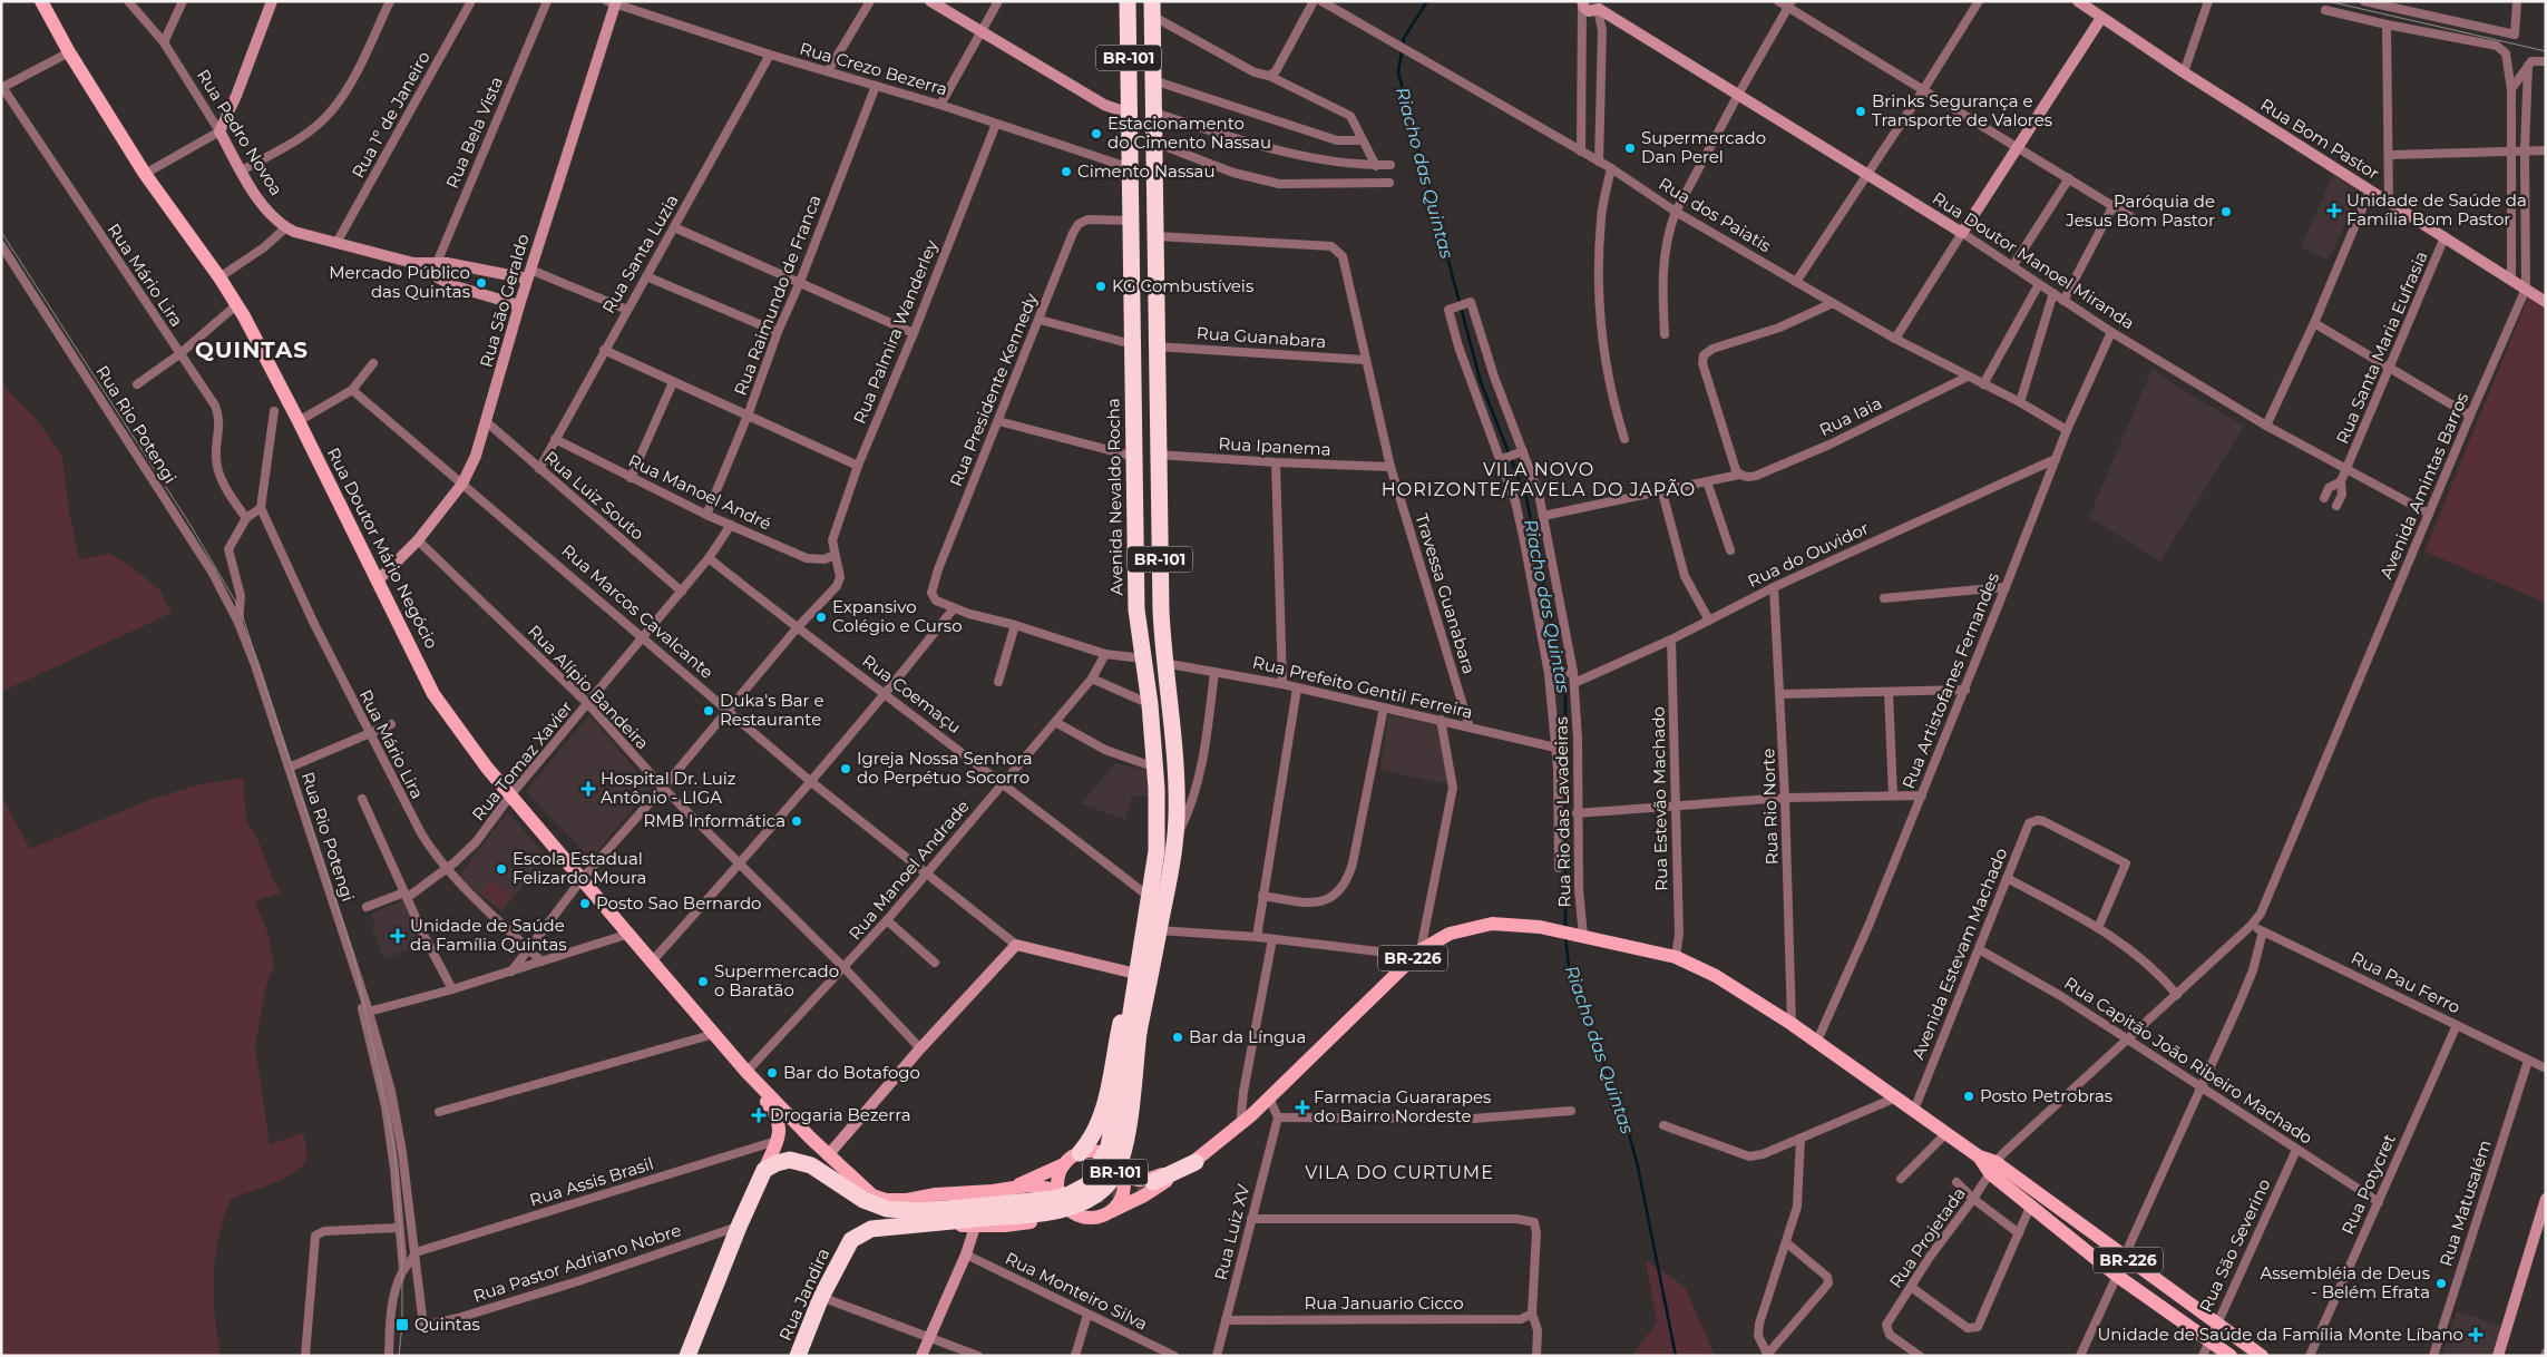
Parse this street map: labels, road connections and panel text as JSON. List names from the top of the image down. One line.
{"streets":{"highway":["BR-101","Avenida Nevaldo Rocha","Rua Jandira"],"main road":["Rua Doutor Mário Negócio","BR-226"],"street":["Rua Crezo Bezerra","Rua 1º de Janeiro","Rua Pedro Novoa","Rua Bela Vista","Rua Bom Pastor","Rua dos Paiatis","Rua Santa Luzia","Rua Doutor Manoel Miranda","Rua Mário Lira","Rua Raimundo de Franca","Rua São Geraldo","Rua Palmira Wanderley","Rua Guanabara","Rua Santa Maria Eufrasia","Rua Presidente Kennedy","Rua Iaia","Rua Rio Potengi","Rua Ipanema","Avenida Amintas Barros","Rua Manoel André","Rua Luiz Souto","Rua do Ouvidor","Travessa Guanabara","Rua Marcos Cavalcante","Rua Artistofanes Fernandes","Rua Alípio Bandeira","Rua Prefeito Gentil Ferreira","Rua Coemaçu","Rua Tomaz Xavier","Rua Estevão Machado","Rua Rio Norte","Rua Rio das Lavadeiras","Rua Manoel Andrade","Avenida Estevam Machado","Rua Pau Ferro","Rua Capitão João Ribeiro Machado","Rua Assis Brasil","Rua Potycret","Rua Matusalém","Rua Luiz XV","Rua Projetada","Rua São Severino","Rua Pastor Adriano Nobre","Rua Monteiro Silva","Rua Januario Cicco"]},"crossings":[["BR-101","Rua Guanabara"],["BR-101","Rua Ipanema"],["BR-101","Avenida Nevaldo Rocha"],["BR-101","Rua Doutor Mário Negócio"],["BR-101","Travessa Guanabara"],["BR-101","Rua Marcos Cavalcante"],["BR-101","Rua Prefeito Gentil Ferreira"],["BR-101","Rua Jandira"],["Rua Crezo Bezerra","Rua Santa Luzia"],["Rua Crezo Bezerra","Rua Raimundo de Franca"],["Rua Crezo Bezerra","Rua São Geraldo"],["Rua Crezo Bezerra","Rua Palmira Wanderley"],["Rua Crezo Bezerra","Avenida Nevaldo Rocha"],["Rua 1º de Janeiro","Rua Pedro Novoa"],["Rua Pedro Novoa","Rua Bela Vista"],["Rua Pedro Novoa","Rua São Geraldo"],["Rua Bom Pastor","Rua Santa Maria Eufrasia"],["Rua Bom Pastor","Avenida Amintas Barros"],["Rua dos Paiatis","Rua Iaia"],["Rua dos Paiatis","Rua Artistofanes Fernandes"],["Rua Santa Luzia","Rua Manoel André"],["Rua Santa Luzia","Rua Luiz Souto"],["Rua Doutor Manoel Miranda","Rua Santa Maria Eufrasia"],["Rua Doutor Manoel Miranda","Avenida Amintas Barros"],["Rua Doutor Manoel Miranda","Rua Artistofanes Fernandes"],["Rua Mário Lira","Rua Tomaz Xavier"],["Rua Raimundo de Franca","Rua Manoel André"],["Rua São Geraldo","Rua Luiz Souto"],["Rua São Geraldo","Rua Doutor Mário Negócio"],["Rua São Geraldo","Rua Marcos Cavalcante"],["Rua São Geraldo","Rua Alípio Bandeira"],["Rua Palmira Wanderley","Rua Manoel André"],["Rua Palmira Wanderley","Rua Coemaçu"],["Rua Guanabara","Travessa Guanabara"],["Rua Presidente Kennedy","Avenida Nevaldo Rocha"],["Rua Iaia","Rua Rio das Lavadeiras"],["Rua Rio Potengi","Rua Assis Brasil"],["Rua Rio Potengi","Rua Pastor Adriano Nobre"],["Rua Ipanema","Travessa Guanabara"],["Avenida Amintas Barros","Rua Pau Ferro"],["Avenida Amintas Barros","Rua Capitão João Ribeiro Machado"],["Avenida Amintas Barros","Rua Projetada"],["Rua Manoel André","Rua Tomaz Xavier"],["Rua Luiz Souto","Rua Tomaz Xavier"],["Avenida Nevaldo Rocha","Rua Marcos Cavalcante"],["Avenida Nevaldo Rocha","Rua Coemaçu"],["Rua Doutor Mário Negócio","Rua Tomaz Xavier"],["Rua Doutor Mário Negócio","Rua Manoel Andrade"],["Rua Doutor Mário Negócio","BR-226"],["Rua Doutor Mário Negócio","Rua Assis Brasil"],["Rua do Ouvidor","Rua Artistofanes Fernandes"],["Rua do Ouvidor","Rua Estevão Machado"],["Rua do Ouvidor","Rua Rio Norte"],["Rua do Ouvidor","Rua Rio das Lavadeiras"],["Travessa Guanabara","Rua Prefeito Gentil Ferreira"],["Rua Marcos Cavalcante","Rua Tomaz Xavier"],["Rua Marcos Cavalcante","Rua Manoel Andrade"],["Rua Artistofanes Fernandes","BR-226"],["Rua Alípio Bandeira","Rua Tomaz Xavier"],["Rua Alípio Bandeira","Rua Manoel Andrade"],["Rua Prefeito Gentil Ferreira","Rua Rio das Lavadeiras"],["Rua Coemaçu","Rua Tomaz Xavier"],["Rua Coemaçu","Rua Manoel Andrade"],["Rua Estevão Machado","BR-226"],["Rua Rio Norte","BR-226"],["Rua Rio das Lavadeiras","BR-226"],["Avenida Estevam Machado","BR-226"],["Avenida Estevam Machado","Rua Capitão João Ribeiro Machado"],["BR-226","Rua Projetada"],["BR-226","Rua São Severino"],["Rua Pau Ferro","Rua Potycret"],["Rua Pau Ferro","Rua Matusalém"],["Rua Capitão João Ribeiro Machado","Rua Potycret"],["Rua Capitão João Ribeiro Machado","Rua Projetada"],["Rua Capitão João Ribeiro Machado","Rua São Severino"],["Rua Luiz XV","Rua Januario Cicco"]],"districts":["QUINTAS","VILA NOVO HORIZONTE/FAVELA DO JAPÃO","VILA DO CURTUME"],"water":["Riacho das Quintas"],"places":{"other":["Brinks Segurança e Transporte de Valores","Estacionamento do Cimento Nassau","Supermercado Dan Perel","Cimento Nassau","Paróquia de Jesus Bom Pastor","Mercado Público das Quintas","KG Combustíveis","Expansivo Colégio e Curso","Duka's Bar e Restaurante","Igreja Nossa Senhora do Perpétuo Socorro","RMB Informática","Escola Estadual Felizardo Moura","Posto Sao Bernardo","Supermercado o Baratão","Bar da Língua","Bar do Botafogo","Posto Petrobras","Assembléia de Deus - Belém Efrata"],"health":["Unidade de Saúde da Família Bom Pastor","Hospital Dr. Luiz Antônio - LIGA","Unidade de Saúde da Família Quintas","Farmacia Guararapes do Bairro Nordeste","Drogaria Bezerra","Unidade de Saúde da Família Monte Líbano"],"transit":["Quintas"]}}
